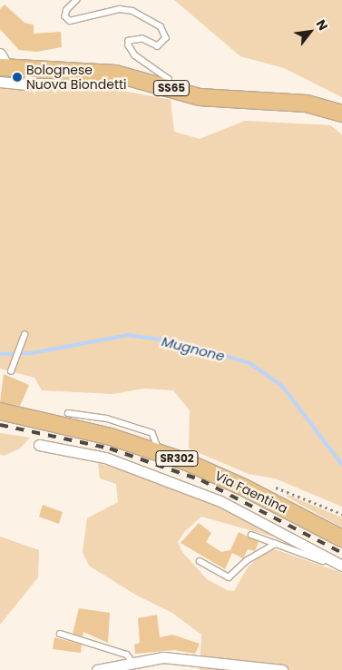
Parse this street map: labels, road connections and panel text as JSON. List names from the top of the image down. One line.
{"streets":{"main road":["SS65","SR302","Via Faentina"]},"water":["Mugnone"],"places":["Bolognese Nuova Biondetti"],"north":"top right"}
